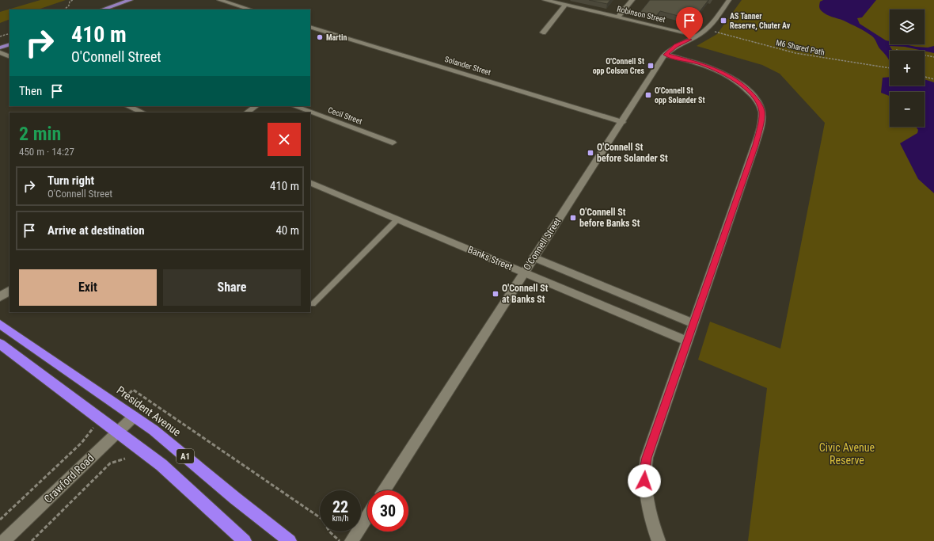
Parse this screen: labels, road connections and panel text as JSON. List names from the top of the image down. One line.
{"streets":{"highway":["President Avenue","A1"],"street":["Robinson Street","Solander Street","Cecil Street","O'Connell Street","Banks Street","Crawford Road"],"path":["M6 Shared Path"]},"crossings":[["Robinson Street","O'Connell Street"],["M6 Shared Path","O'Connell Street"],["Solander Street","O'Connell Street"],["O'Connell Street","Banks Street"],["President Avenue","Crawford Road"],["A1","Crawford Road"]],"parks":["Civic Avenue Reserve"],"places":{"transit":["AS Tanner Reserve, Chuter Av","O'Connell St opp Colson Cres","O'Connell St opp Solander St","O'Connell St before Solander St","O'Connell St before Banks St","O'Connell St at Banks St"],"other":["Martin"]},"page":{"map_buttons":["+","−"],"turn":["410 m","O'Connell Street"],"then":"Then","heading":["2 min","450 m · 14:27"],"list":[{"name":"Turn right","note":"O'Connell Street","value":"410 m"},{"name":"Arrive at destination","value":"40 m"}],"buttons":["Exit","Share"],"speed":"22 km/h","limit":"30"}}
